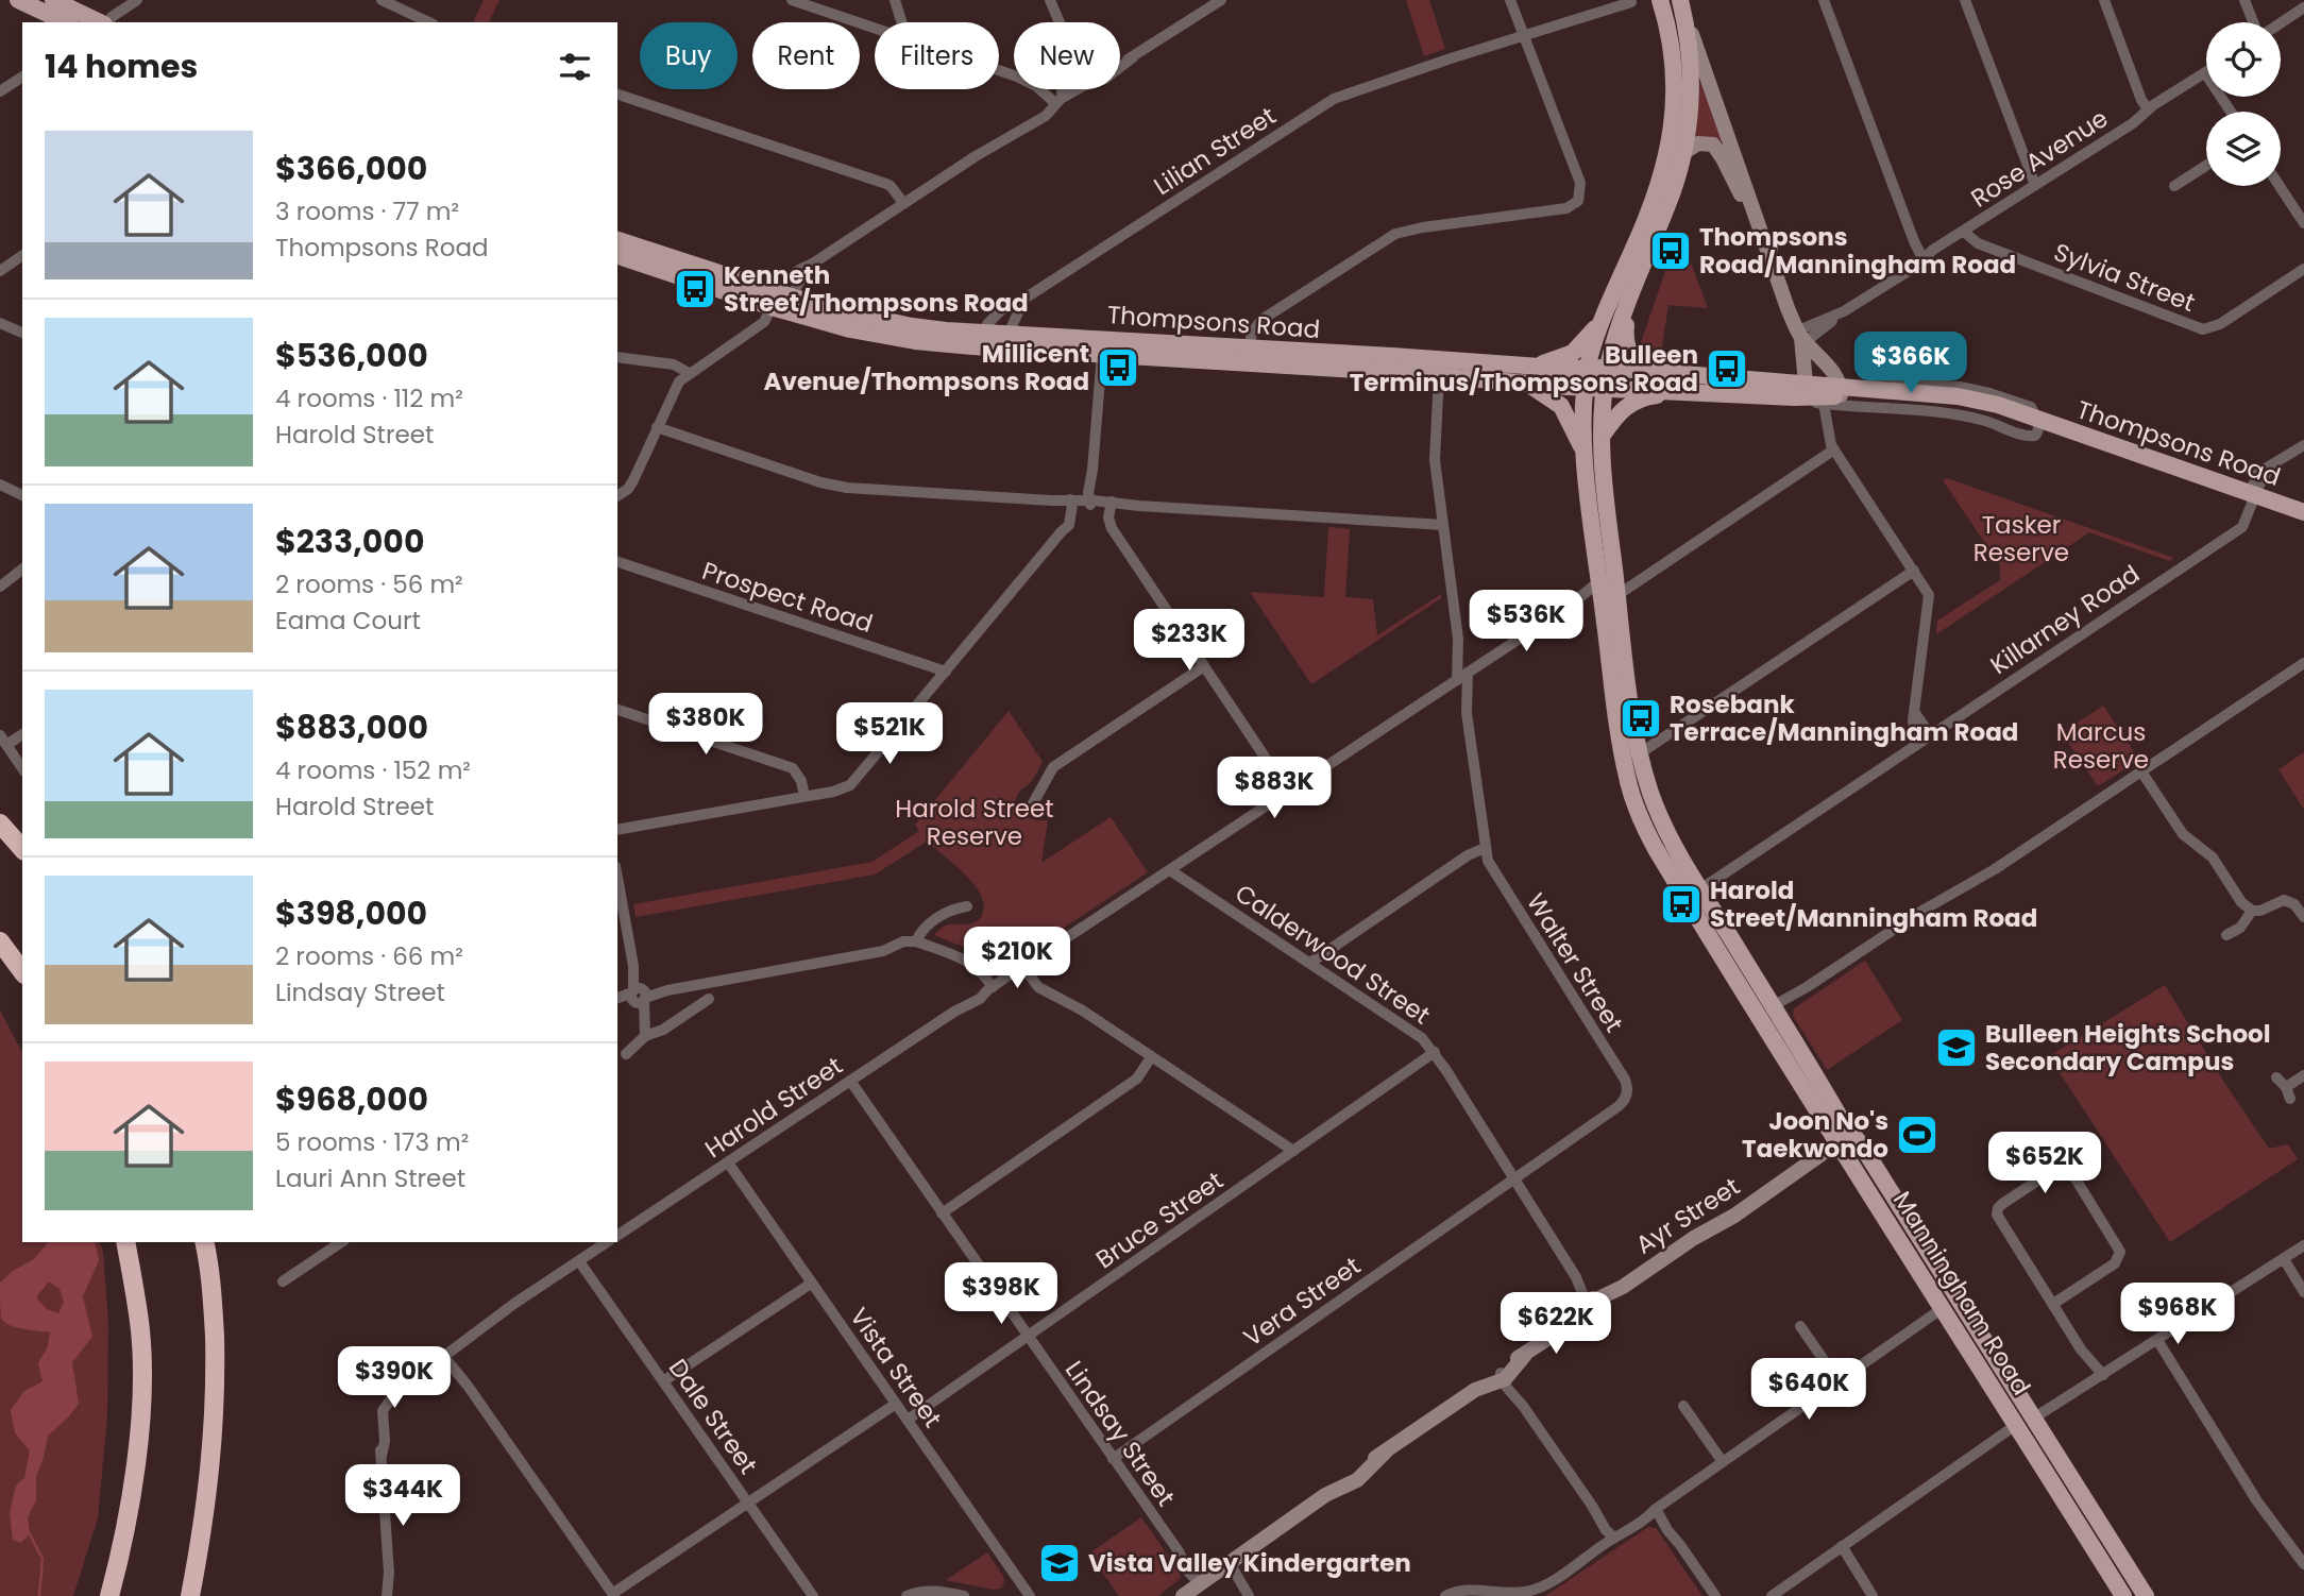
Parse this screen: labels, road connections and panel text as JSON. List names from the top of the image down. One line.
{"streets":{"main road":["Thompsons Road","Manningham Road"],"street":["Lilian Street","Rose Avenue","Sylvia Street","Prospect Road","Killarney Road","Calderwood Street","Walter Street","Harold Street","Ayr Street","Bruce Street","Vera Street","Vista Street","Dale Street","Lindsay Street"]},"crossings":[["Lilian Street","Thompsons Road"],["Rose Avenue","Sylvia Street"],["Thompsons Road","Killarney Road"],["Thompsons Road","Manningham Road"],["Killarney Road","Manningham Road"],["Calderwood Street","Walter Street"],["Calderwood Street","Harold Street"],["Calderwood Street","Ayr Street"],["Calderwood Street","Bruce Street"],["Calderwood Street","Vera Street"],["Walter Street","Harold Street"],["Walter Street","Vera Street"],["Harold Street","Manningham Road"],["Harold Street","Vista Street"],["Harold Street","Lindsay Street"],["Ayr Street","Manningham Road"],["Ayr Street","Lindsay Street"],["Bruce Street","Vista Street"],["Bruce Street","Lindsay Street"],["Vera Street","Lindsay Street"]],"parks":["Tasker Reserve","Marcus Reserve","Harold Street Reserve"],"places":{"bus stop":["Thompsons Road/Manningham Road","Kenneth Street/Thompsons Road","Millicent Avenue/Thompsons Road","Bulleen Terminus/Thompsons Road","Rosebank Terrace/Manningham Road","Harold Street/Manningham Road"],"school or university":["Bulleen Heights School Secondary Campus","Vista Valley Kindergarten"],"sports":["Joon No's Taekwondo"]},"page":{"chip":["Buy","Rent","Filters","New"],"heading":"14 homes","list":[{"name":"$366,000","note":"3 rooms · 77 m² · Thompsons Road"},{"name":"$536,000","note":"4 rooms · 112 m² · Harold Street"},{"name":"$233,000","note":"2 rooms · 56 m² · Eama Court"},{"name":"$883,000","note":"4 rooms · 152 m² · Harold Street"},{"name":"$398,000","note":"2 rooms · 66 m² · Lindsay Street"},{"name":"$968,000","note":"5 rooms · 173 m² · Lauri Ann Street"}],"price":["$366K","$536K","$233K","$380K","$521K","$883K","$210K","$652K","$398K","$968K","$622K","$390K","$640K","$344K"]}}
